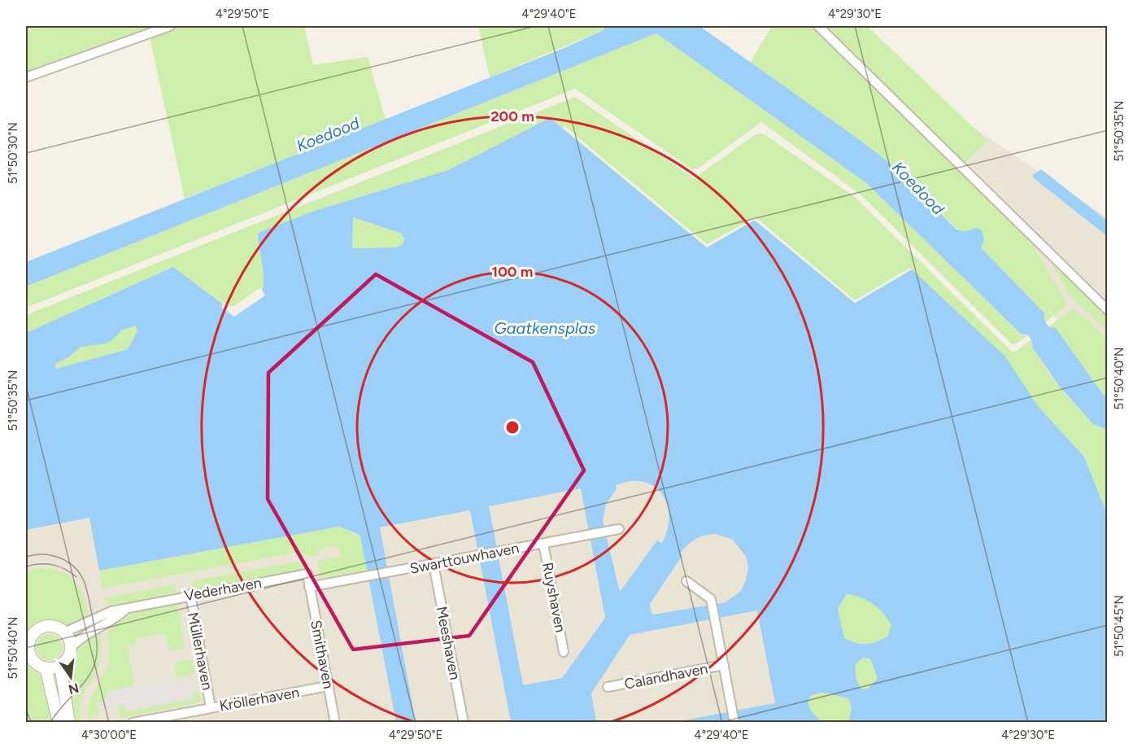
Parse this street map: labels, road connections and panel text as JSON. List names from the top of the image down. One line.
{"streets":{"street":["Swarttouwhaven","Vederhaven","Ruyshaven","Meeshaven","Müllerhaven","Smithaven","Calandhaven","Kröllerhaven"]},"crossings":[["Swarttouwhaven","Vederhaven"],["Swarttouwhaven","Ruyshaven"],["Swarttouwhaven","Meeshaven"],["Swarttouwhaven","Smithaven"],["Vederhaven","Müllerhaven"],["Vederhaven","Smithaven"],["Müllerhaven","Kröllerhaven"],["Smithaven","Kröllerhaven"]],"water":["Koedood","Gaatkensplas"],"north":"bottom","coordinates":["4°29'50\"E","4°29'40\"E","4°29'30\"E","51°50'35\"N","51°50'30\"N","51°50'40\"N","51°50'45\"N","4°30'00\"E"],"rings":["200 m","100 m"]}
